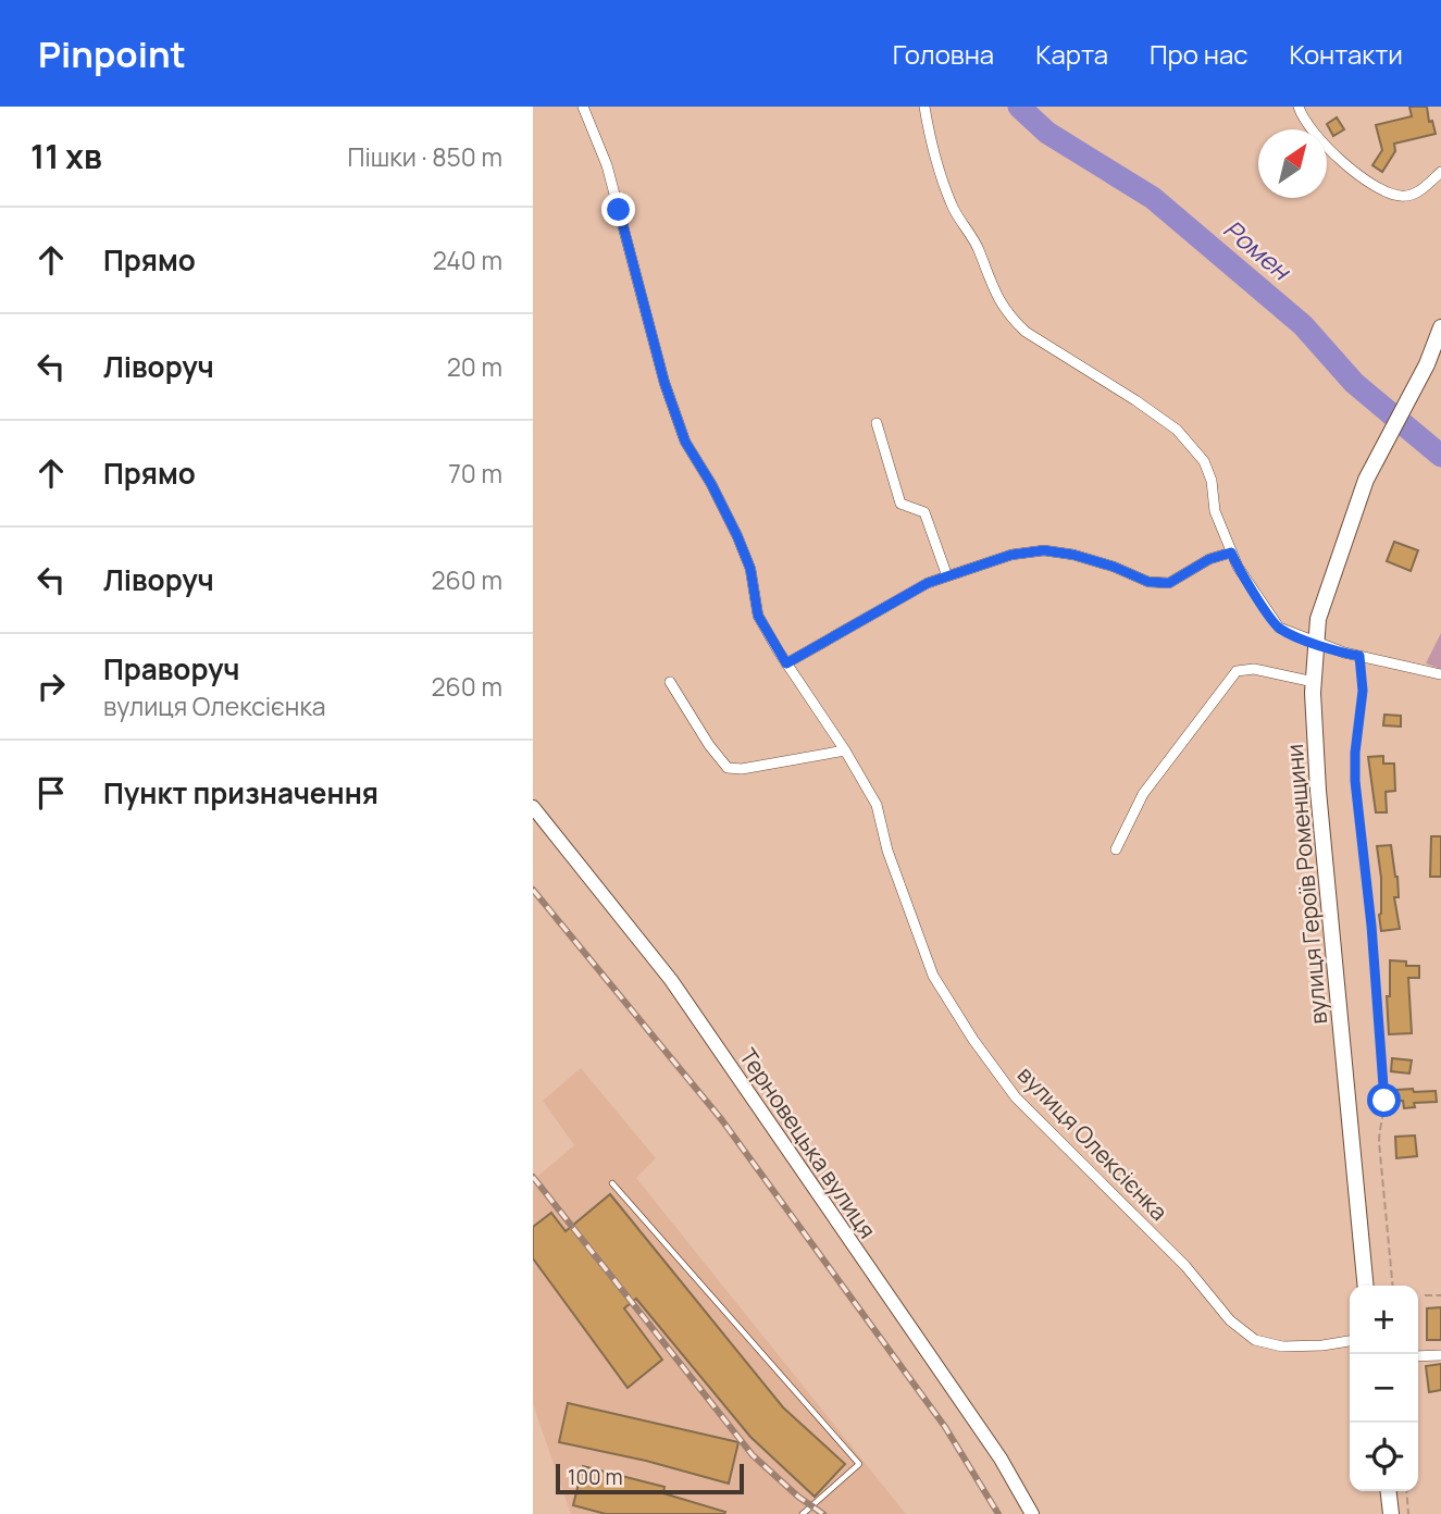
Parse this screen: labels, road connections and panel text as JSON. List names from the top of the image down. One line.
{"streets":{"main road":["вулиця Героїв Роменщини","Терновецька вулиця"],"street":["вулиця Олексієнка"]},"water":["Ромен"],"scale_bar":"100 m","north":"top right","page":{"header":"Pinpoint","nav":["Головна","Карта","Про нас","Контакти"],"heading":["11 хв","Пішки · 850 m"],"list":[["Прямо","240 m"],["Ліворуч","20 m"],["Прямо","70 m"],["Ліворуч","260 m"],["Праворуч","вулиця Олексієнка","260 m"],"Пункт призначення"],"map_buttons":["+","−"],"scale":"100 m"}}
